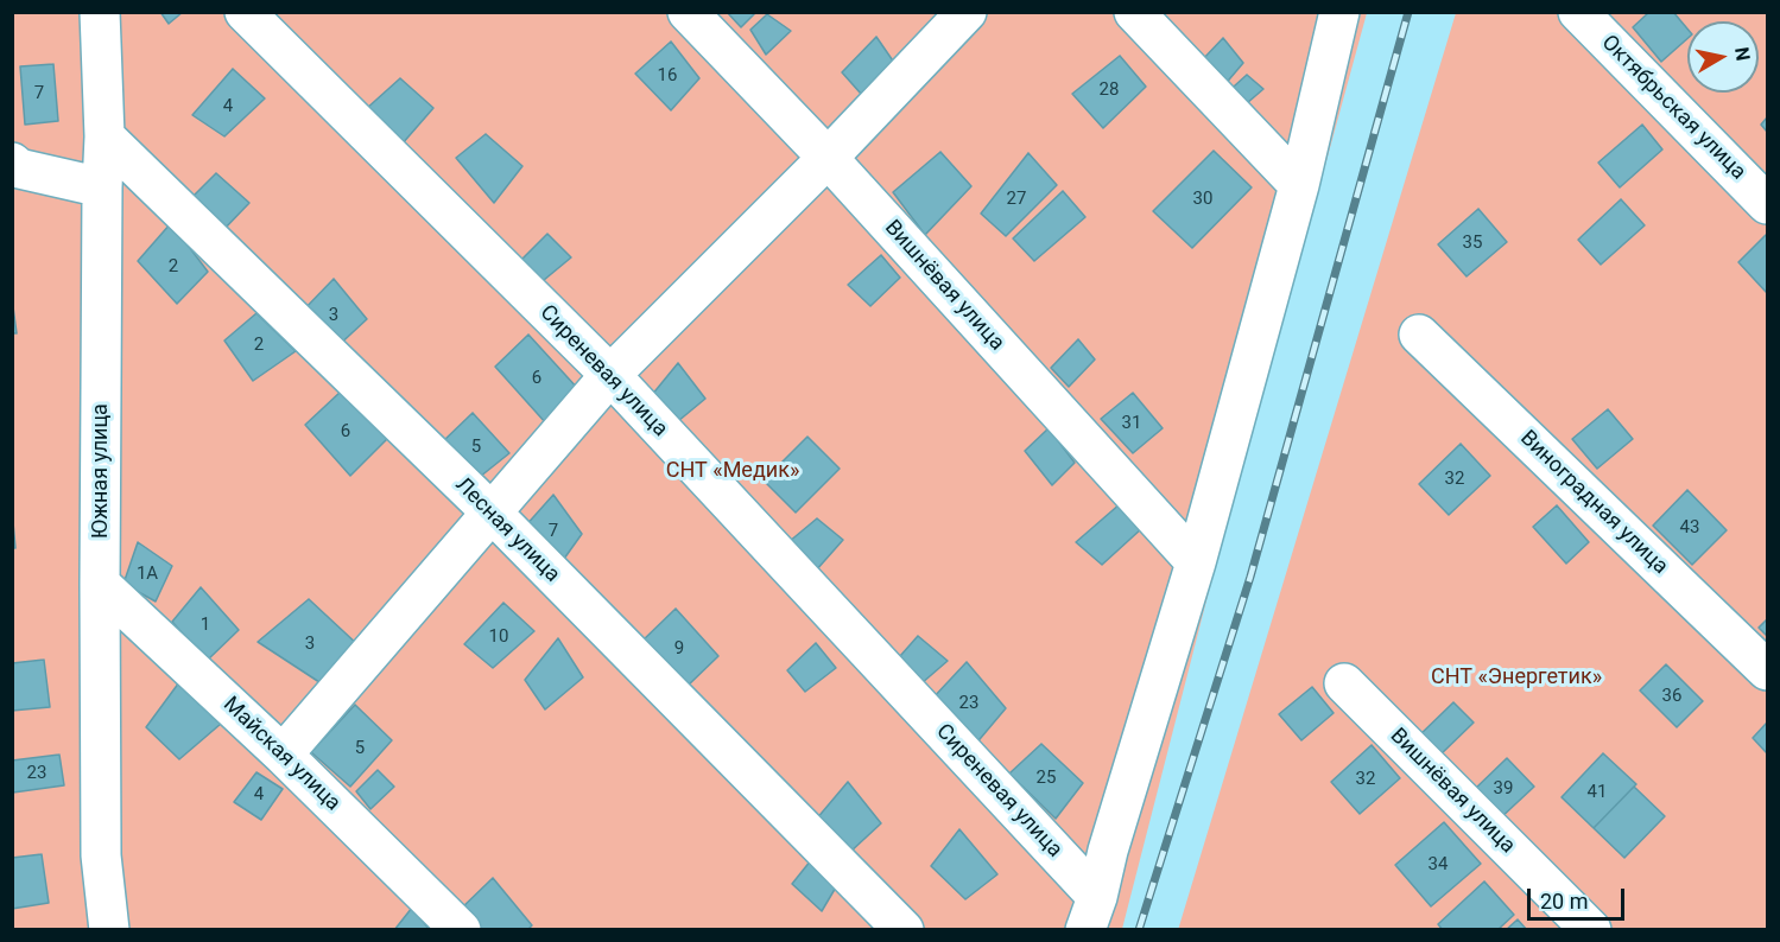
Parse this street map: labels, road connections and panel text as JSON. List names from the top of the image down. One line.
{"streets":{"street":["Октябрьская улица","Вишнёвая улица","Сиреневая улица","Южная улица","Виноградная улица","Лесная улица","Майская улица"]},"crossings":[["Южная улица","Лесная улица"],["Южная улица","Майская улица"]],"parks":["СНТ «Медик»","СНТ «Энергетик»"],"house_numbers":["16","28","7","4","27","30","35","2","3","2","6","31","6","5","32","43","7","1А","1","10","3","9","36","23","5","23","25","32","39","41","4","34"],"scale_bar":"20 m","north":"right"}
